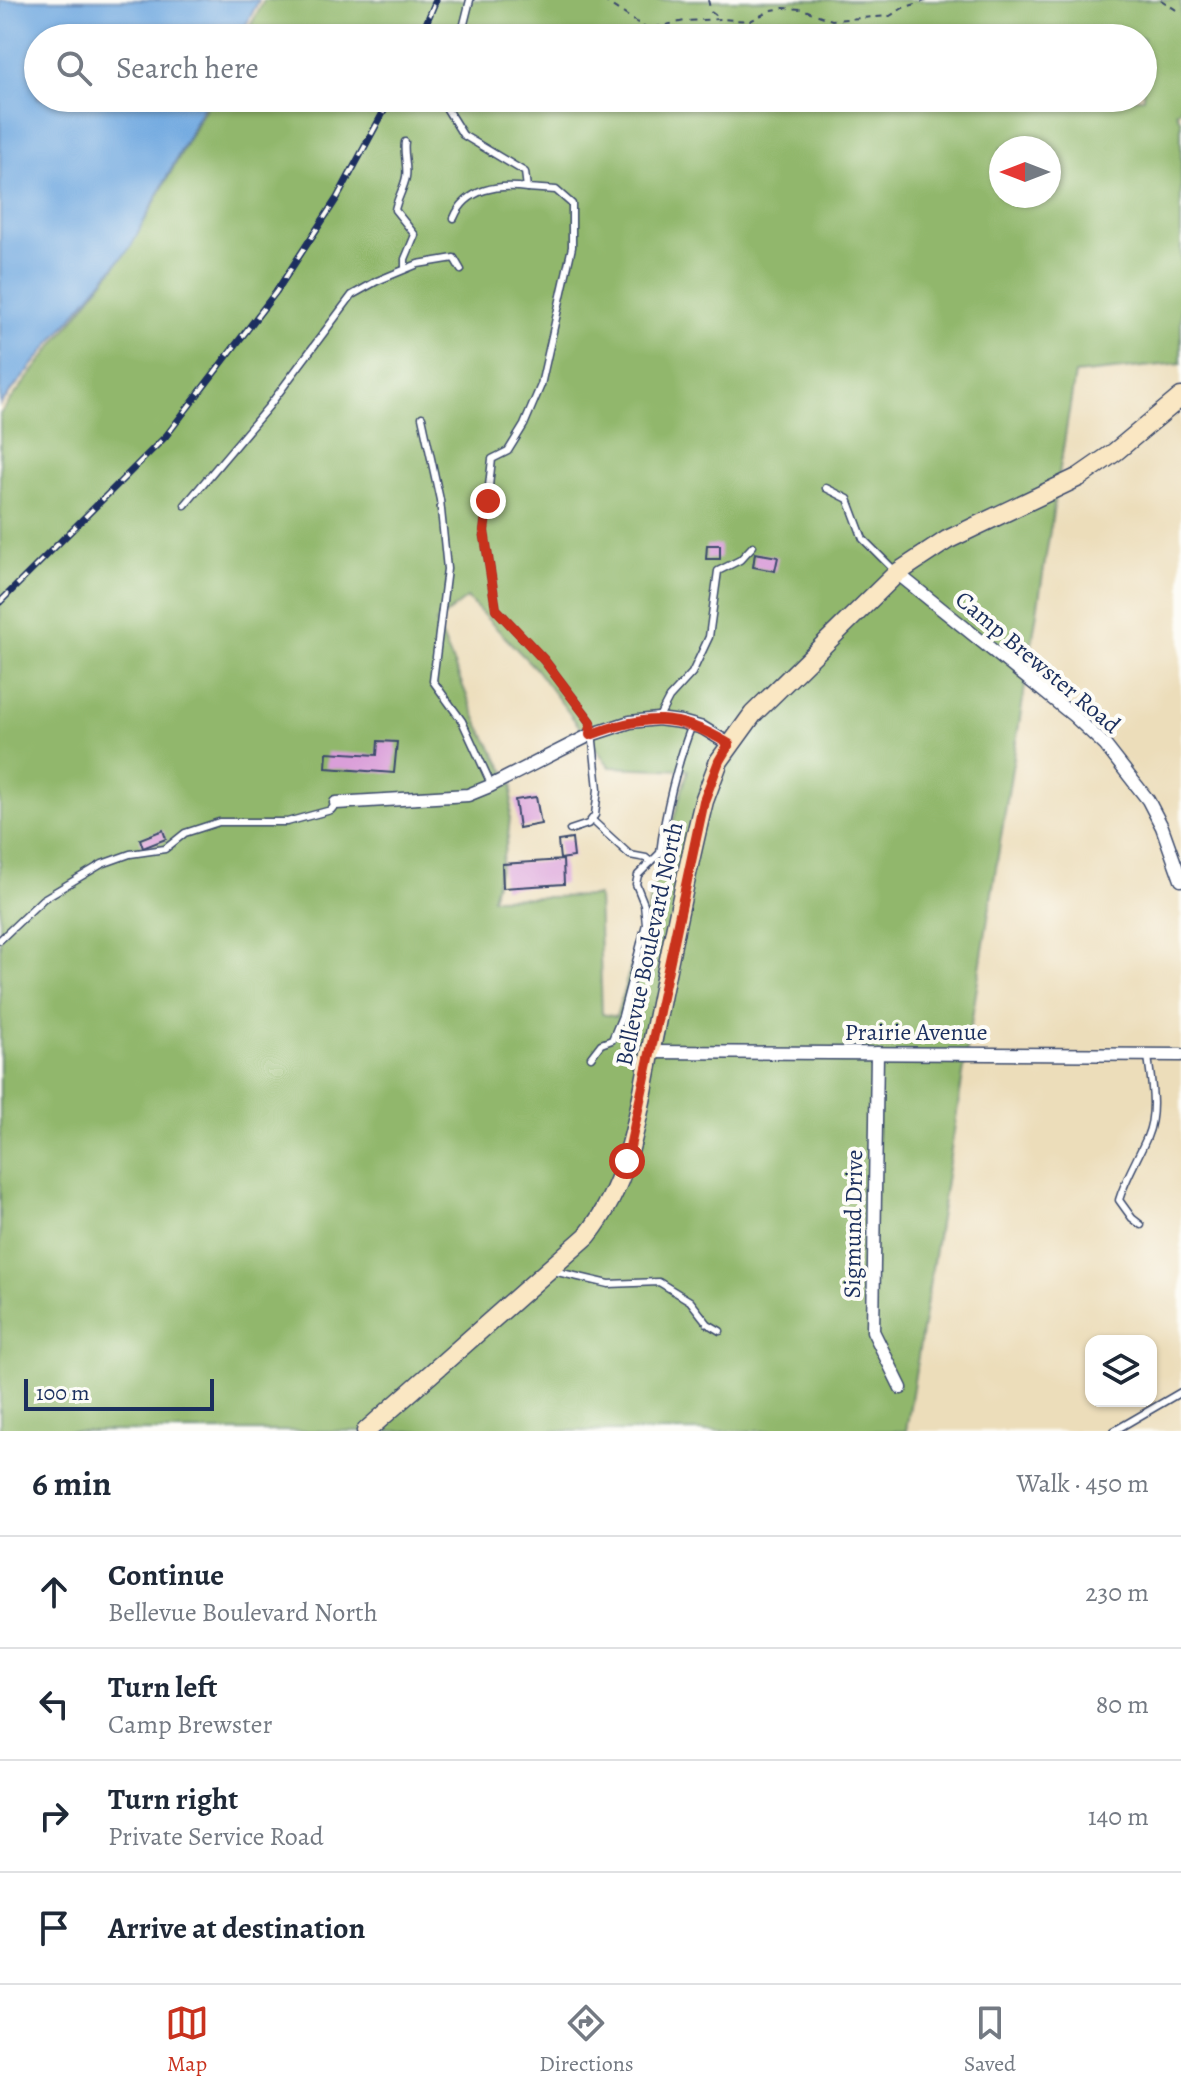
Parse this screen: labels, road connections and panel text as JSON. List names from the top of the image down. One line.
{"streets":{"main road":["Bellevue Boulevard North"],"street":["Camp Brewster Road","Prairie Avenue","Sigmund Drive"]},"crossings":[["Camp Brewster Road","Bellevue Boulevard North"],["Bellevue Boulevard North","Prairie Avenue"],["Prairie Avenue","Sigmund Drive"]],"scale_bar":"100 m","north":"left","page":{"search":"Search here","scale":"100 m","heading":["6 min","Walk · 450 m"],"list":[["Continue","Bellevue Boulevard North","230 m"],["Turn left","Camp Brewster","80 m"],["Turn right","Private Service Road","140 m"],"Arrive at destination"],"nav":["Map","Directions","Saved"]}}
